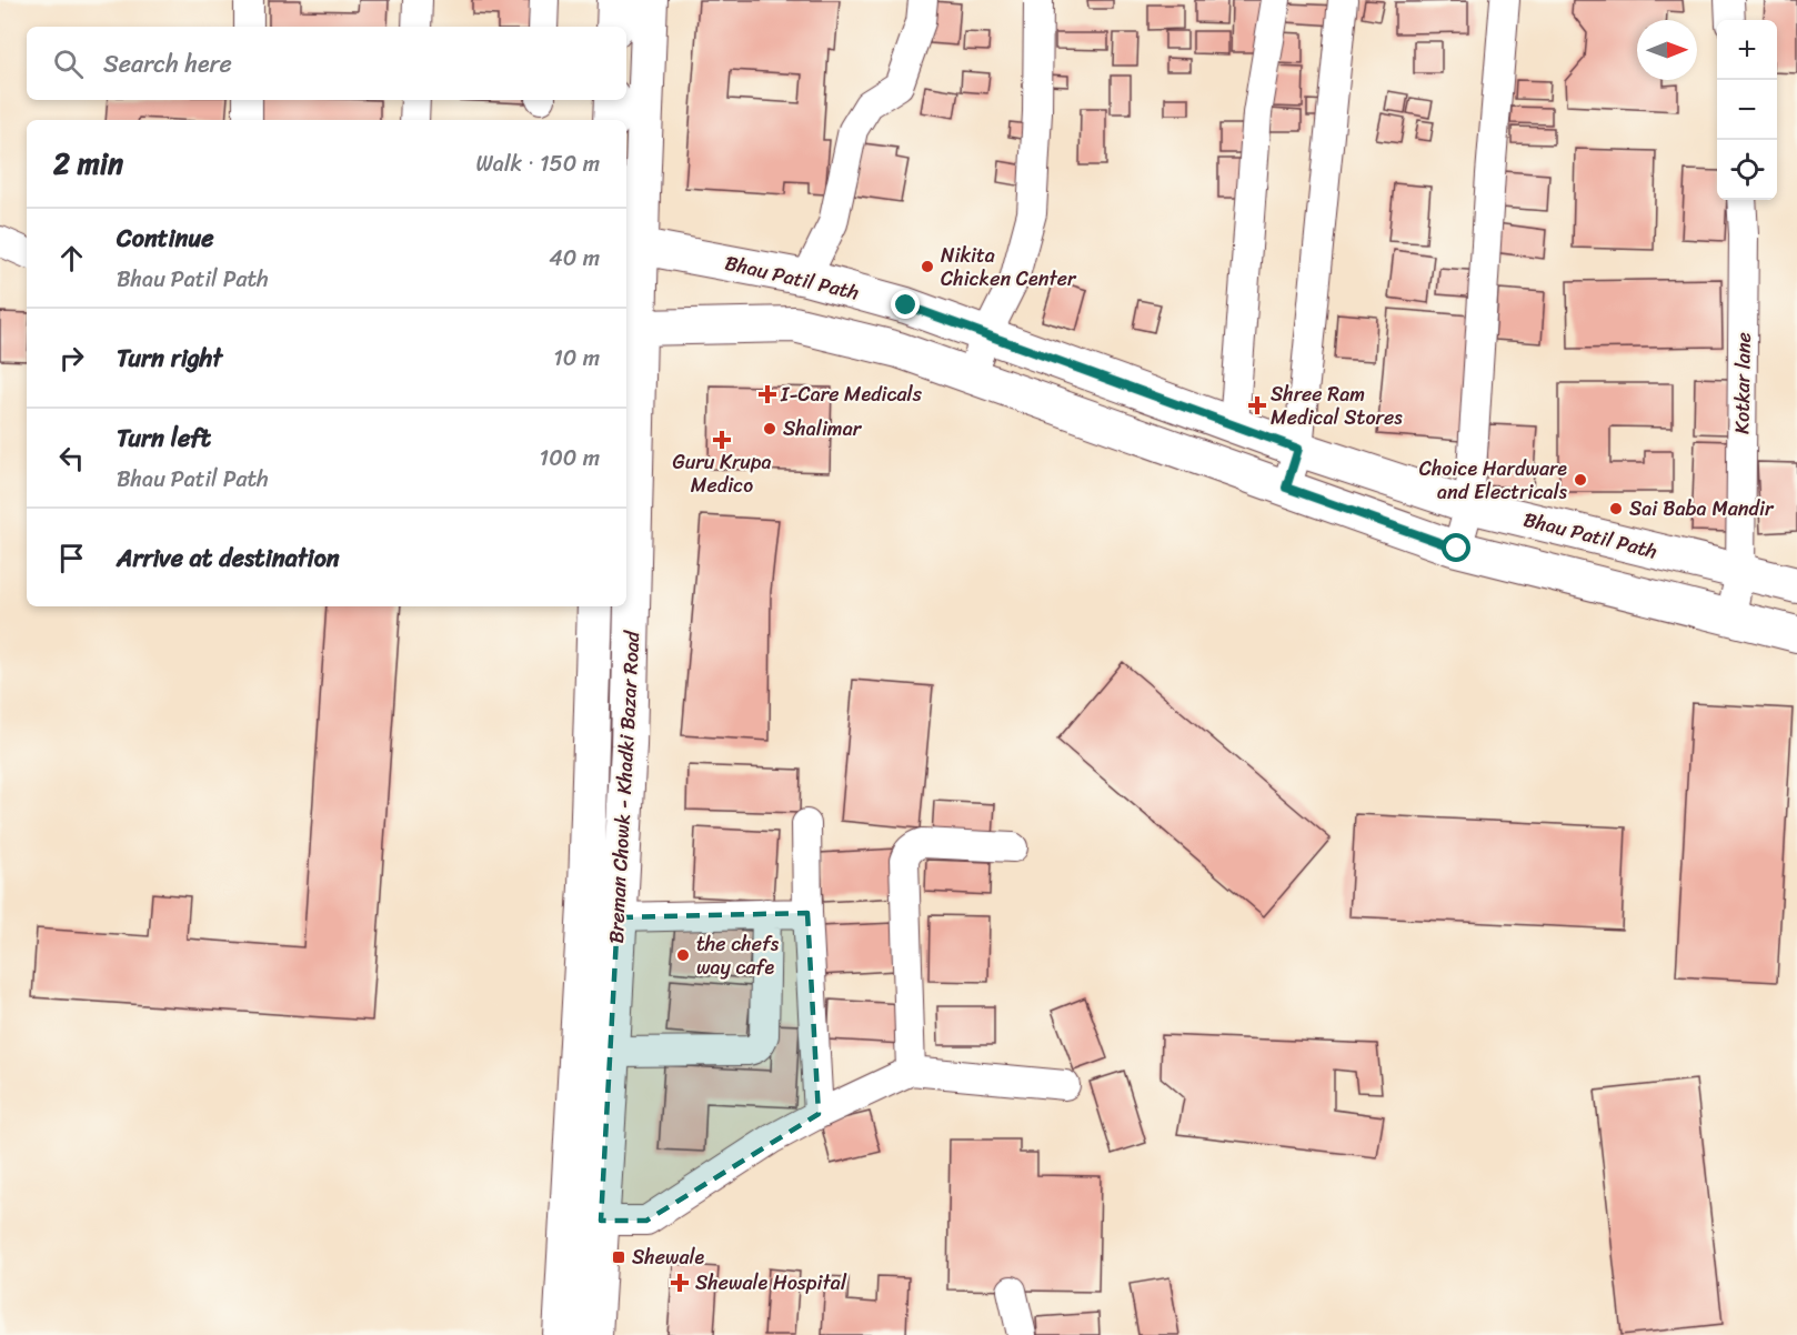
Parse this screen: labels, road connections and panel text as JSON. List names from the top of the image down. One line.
{"streets":{"main road":["Bhau Patil Path","Breman Chowk - Khadki Bazar Road"],"street":["Kotkar lane"]},"crossings":[["Bhau Patil Path","Kotkar lane"],["Bhau Patil Path","Breman Chowk - Khadki Bazar Road"]],"places":{"other":["Nikita Chicken Center","Shalimar","Choice Hardware and Electricals","Sai Baba Mandir","the chefs way cafe"],"health":["I-Care Medicals","Shree Ram Medical Stores","Guru Krupa Medico","Shewale Hospital"],"transit":["Shewale"]},"north":"right","page":{"map_buttons":["+","−"],"search":"Search here","heading":["2 min","Walk · 150 m"],"list":[["Continue","Bhau Patil Path","40 m"],["Turn right","10 m"],["Turn left","Bhau Patil Path","100 m"],"Arrive at destination"]}}
